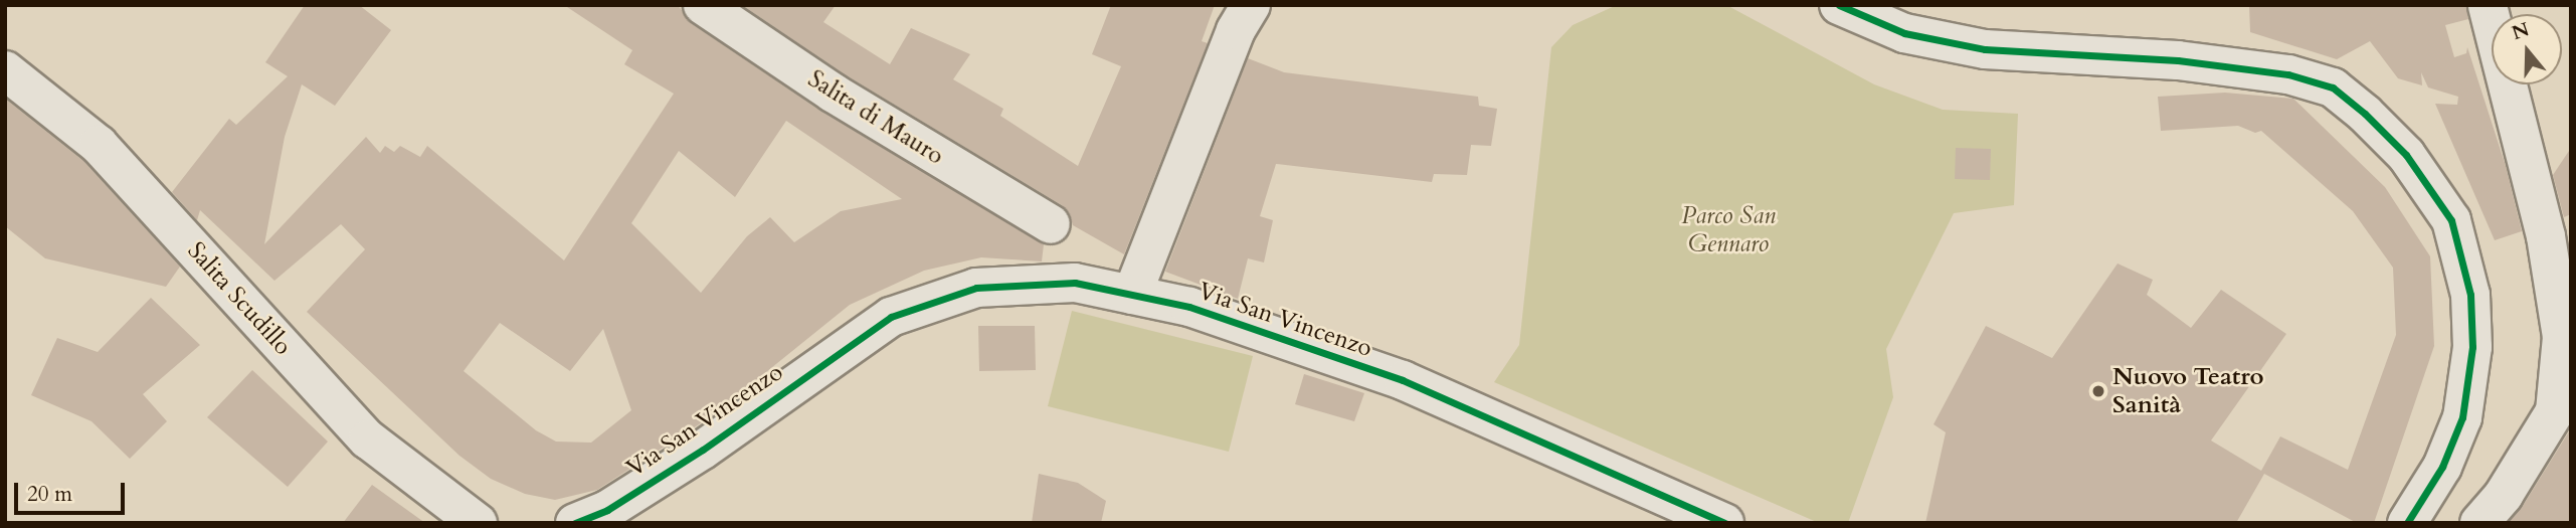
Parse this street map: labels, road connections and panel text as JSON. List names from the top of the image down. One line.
{"streets":{"street":["Salita di Mauro","Salita Scudillo","Via San Vincenzo"]},"parks":["Parco San Gennaro"],"places":["Nuovo Teatro Sanità"],"scale_bar":"20 m","north":"top"}
